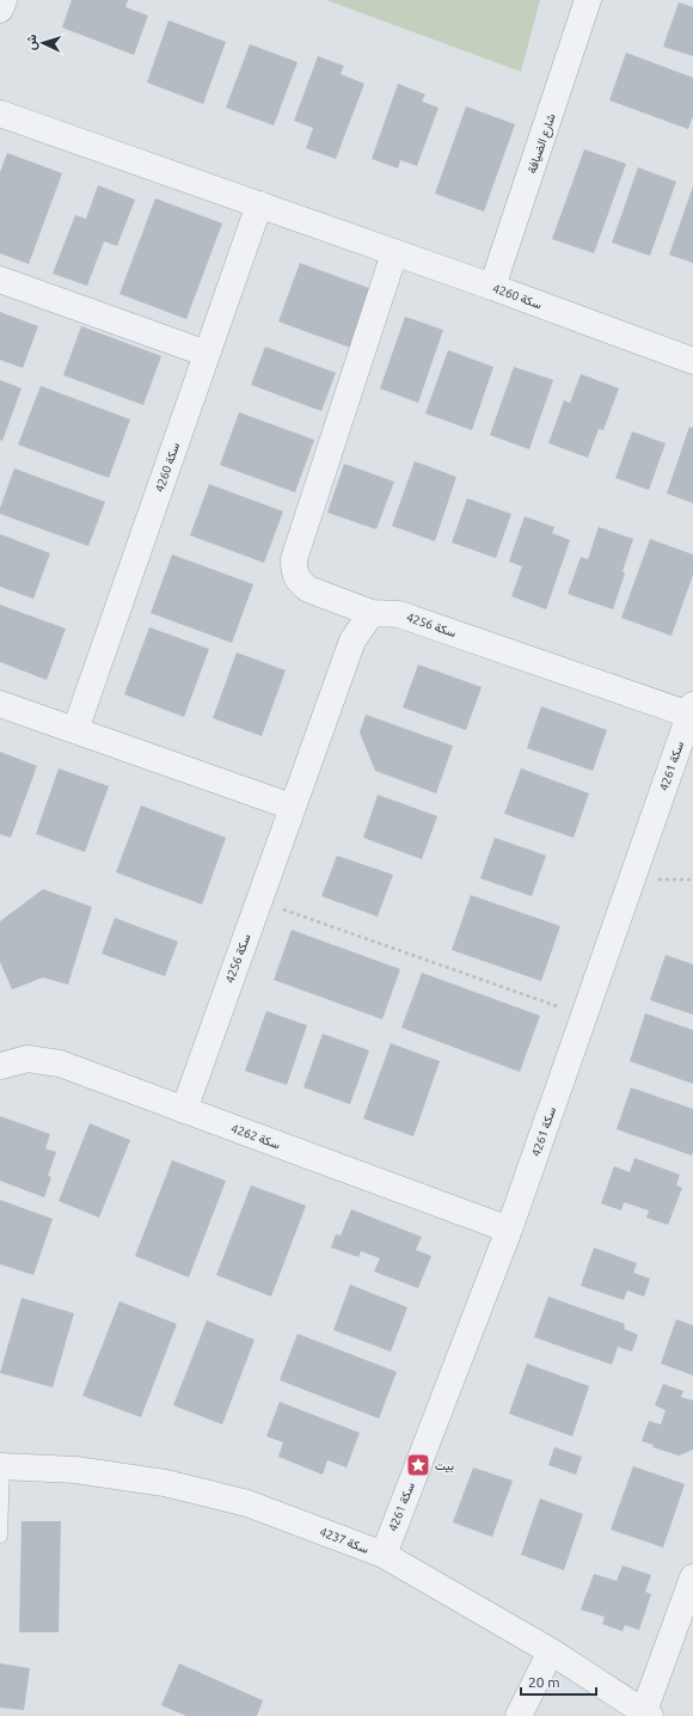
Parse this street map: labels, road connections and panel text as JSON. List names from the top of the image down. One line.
{"streets":{"street":["شارع الضيافة","سكة 4260","سكة 4256","سكة 4261","سكة 4262","سكة 4237"]},"crossings":[["شارع الضيافة","سكة 4260"],["سكة 4256","سكة 4261"],["سكة 4256","سكة 4262"],["سكة 4261","سكة 4262"],["سكة 4261","سكة 4237"]],"places":{"place":["بيت"]},"scale_bar":"20 m","north":"left"}
